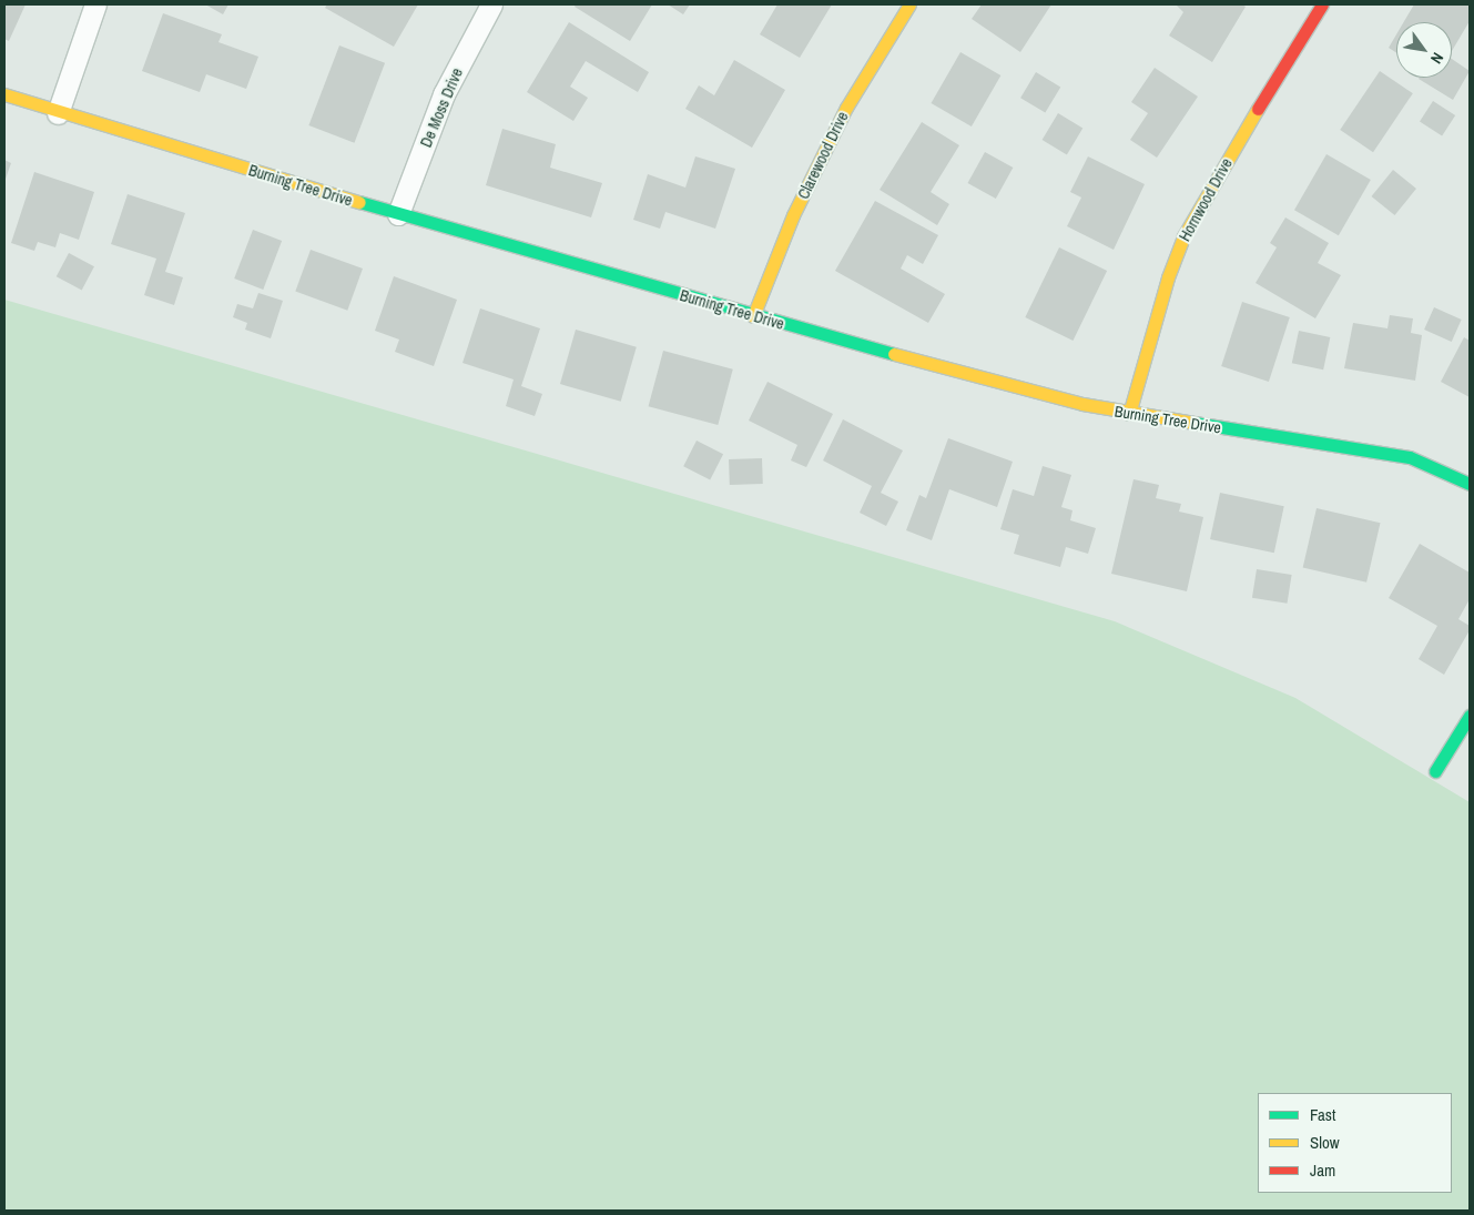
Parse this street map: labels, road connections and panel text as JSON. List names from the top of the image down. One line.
{"streets":{"street":["De Moss Drive","Clarewood Drive","Burning Tree Drive","Hornwood Drive"]},"crossings":[["De Moss Drive","Burning Tree Drive"],["Clarewood Drive","Burning Tree Drive"],["Burning Tree Drive","Hornwood Drive"]],"legend":["Fast","Slow","Jam"],"north":"bottom right"}
